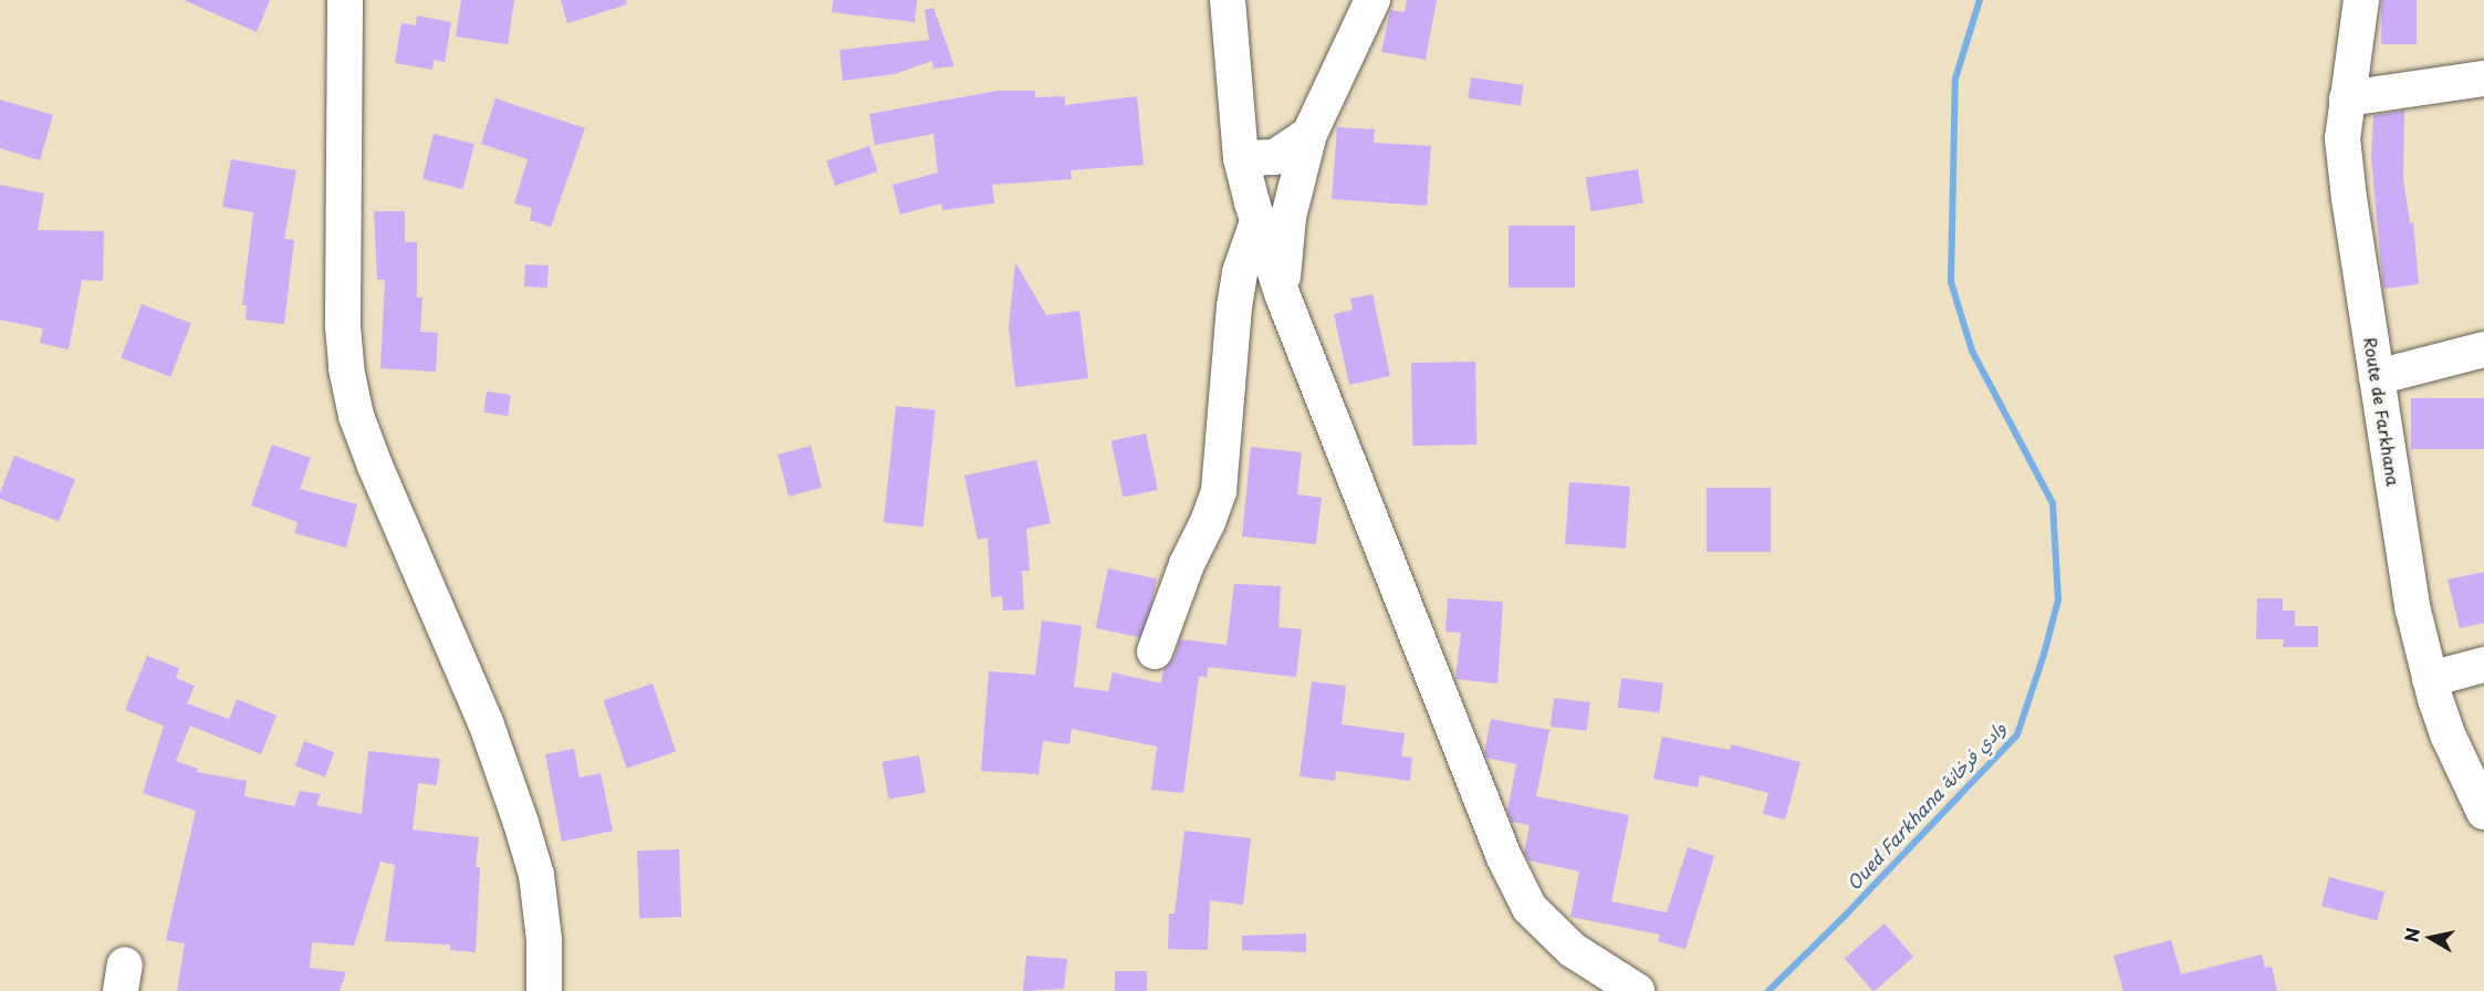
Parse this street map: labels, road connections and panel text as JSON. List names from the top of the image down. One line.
{"streets":{"street":["Route de Farkhana"]},"water":["Oued Farkhana وادي فرخانة"],"north":"left"}
